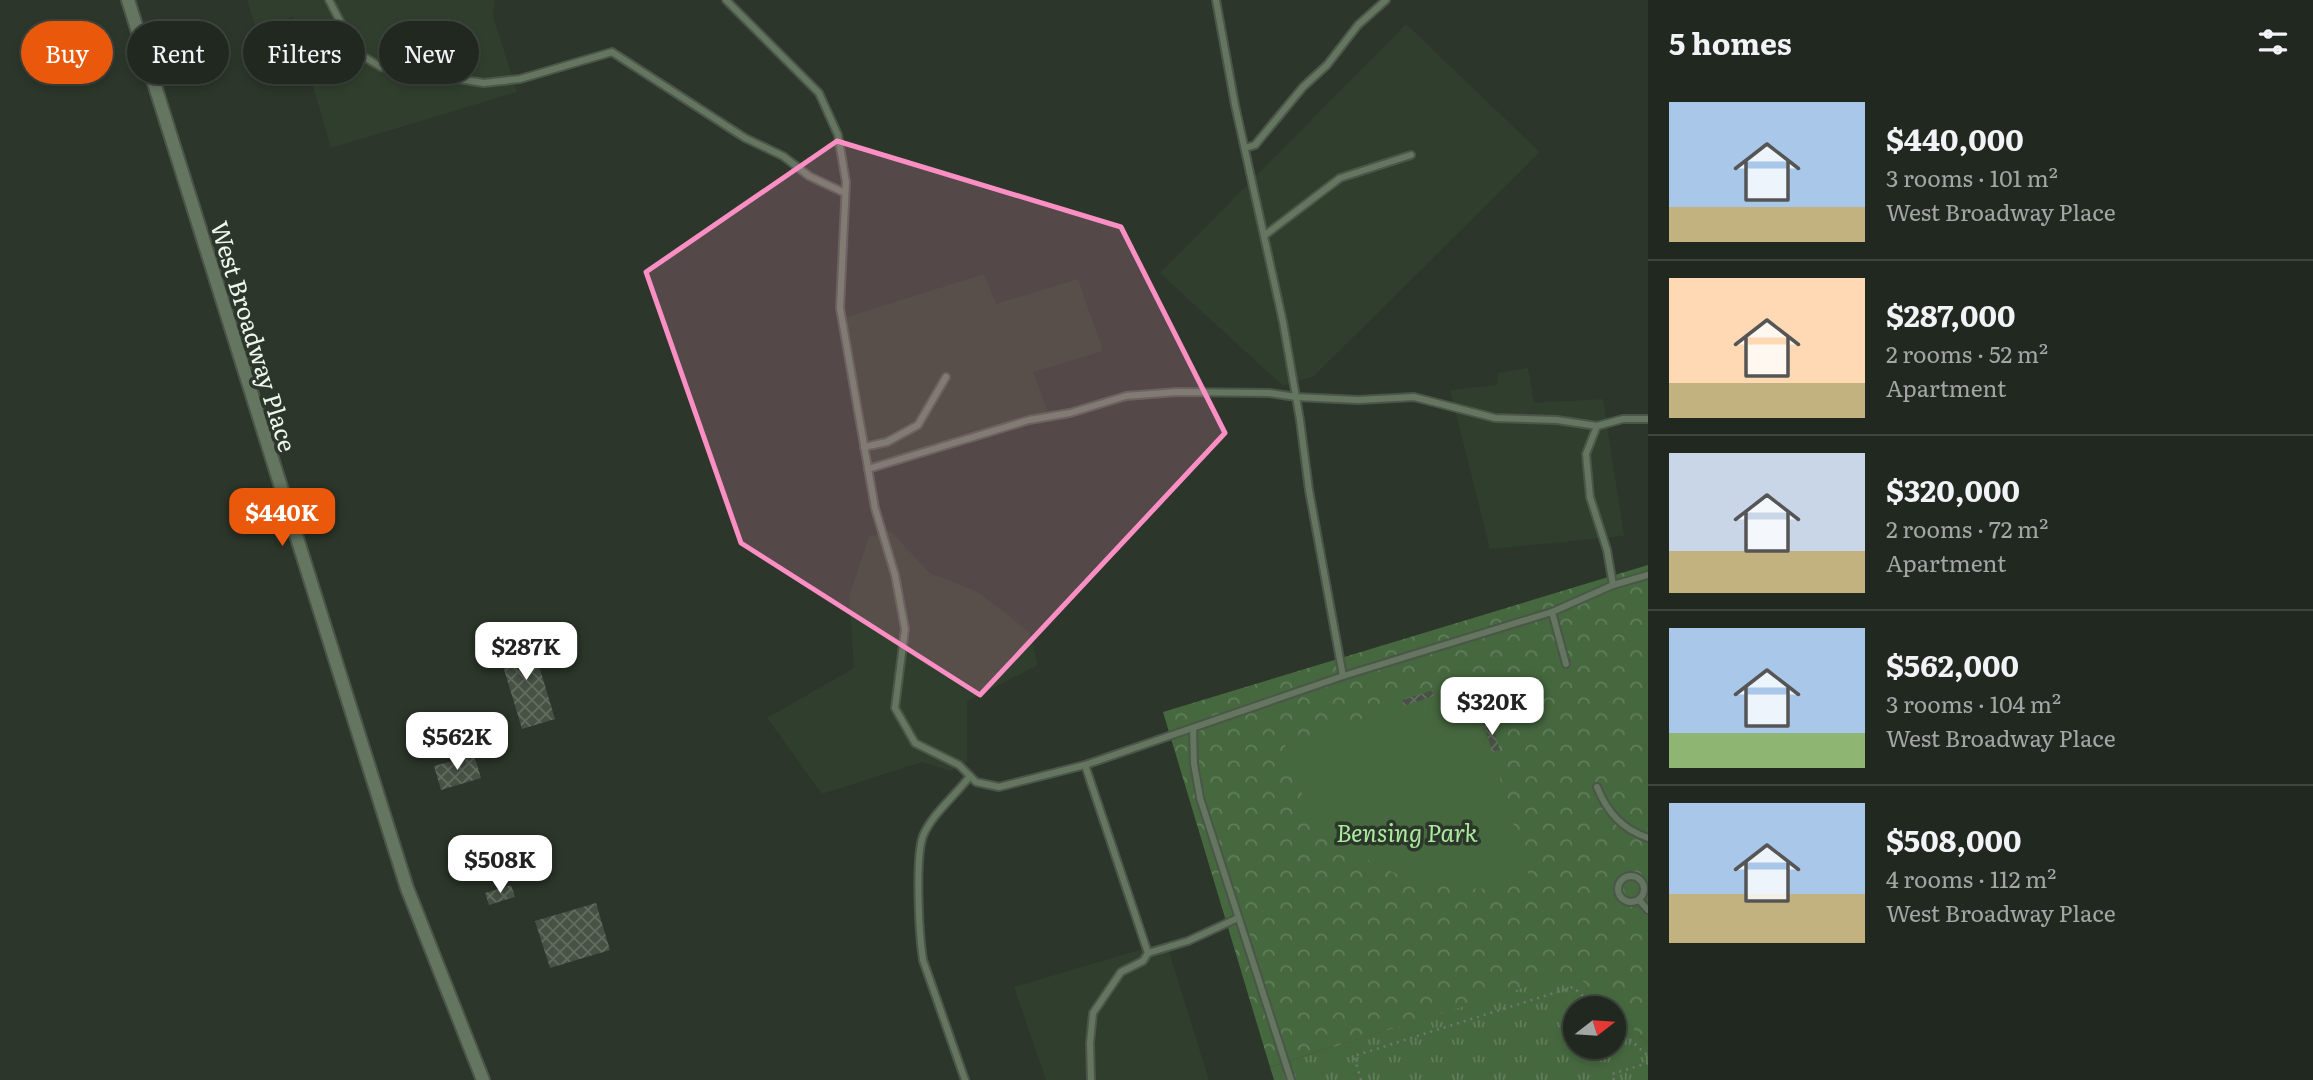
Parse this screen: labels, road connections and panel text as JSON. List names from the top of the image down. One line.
{"streets":{"street":["West Broadway Place"]},"parks":["Bensing Park"],"north":"right","page":{"heading":"5 homes","chip":["Buy","Rent","Filters","New"],"list":[{"name":"$440,000","note":"3 rooms · 101 m² · West Broadway Place"},{"name":"$287,000","note":"2 rooms · 52 m² · Apartment"},{"name":"$320,000","note":"2 rooms · 72 m² · Apartment"},{"name":"$562,000","note":"3 rooms · 104 m² · West Broadway Place"},{"name":"$508,000","note":"4 rooms · 112 m² · West Broadway Place"}],"price":["$440K","$287K","$320K","$562K","$508K"]}}
